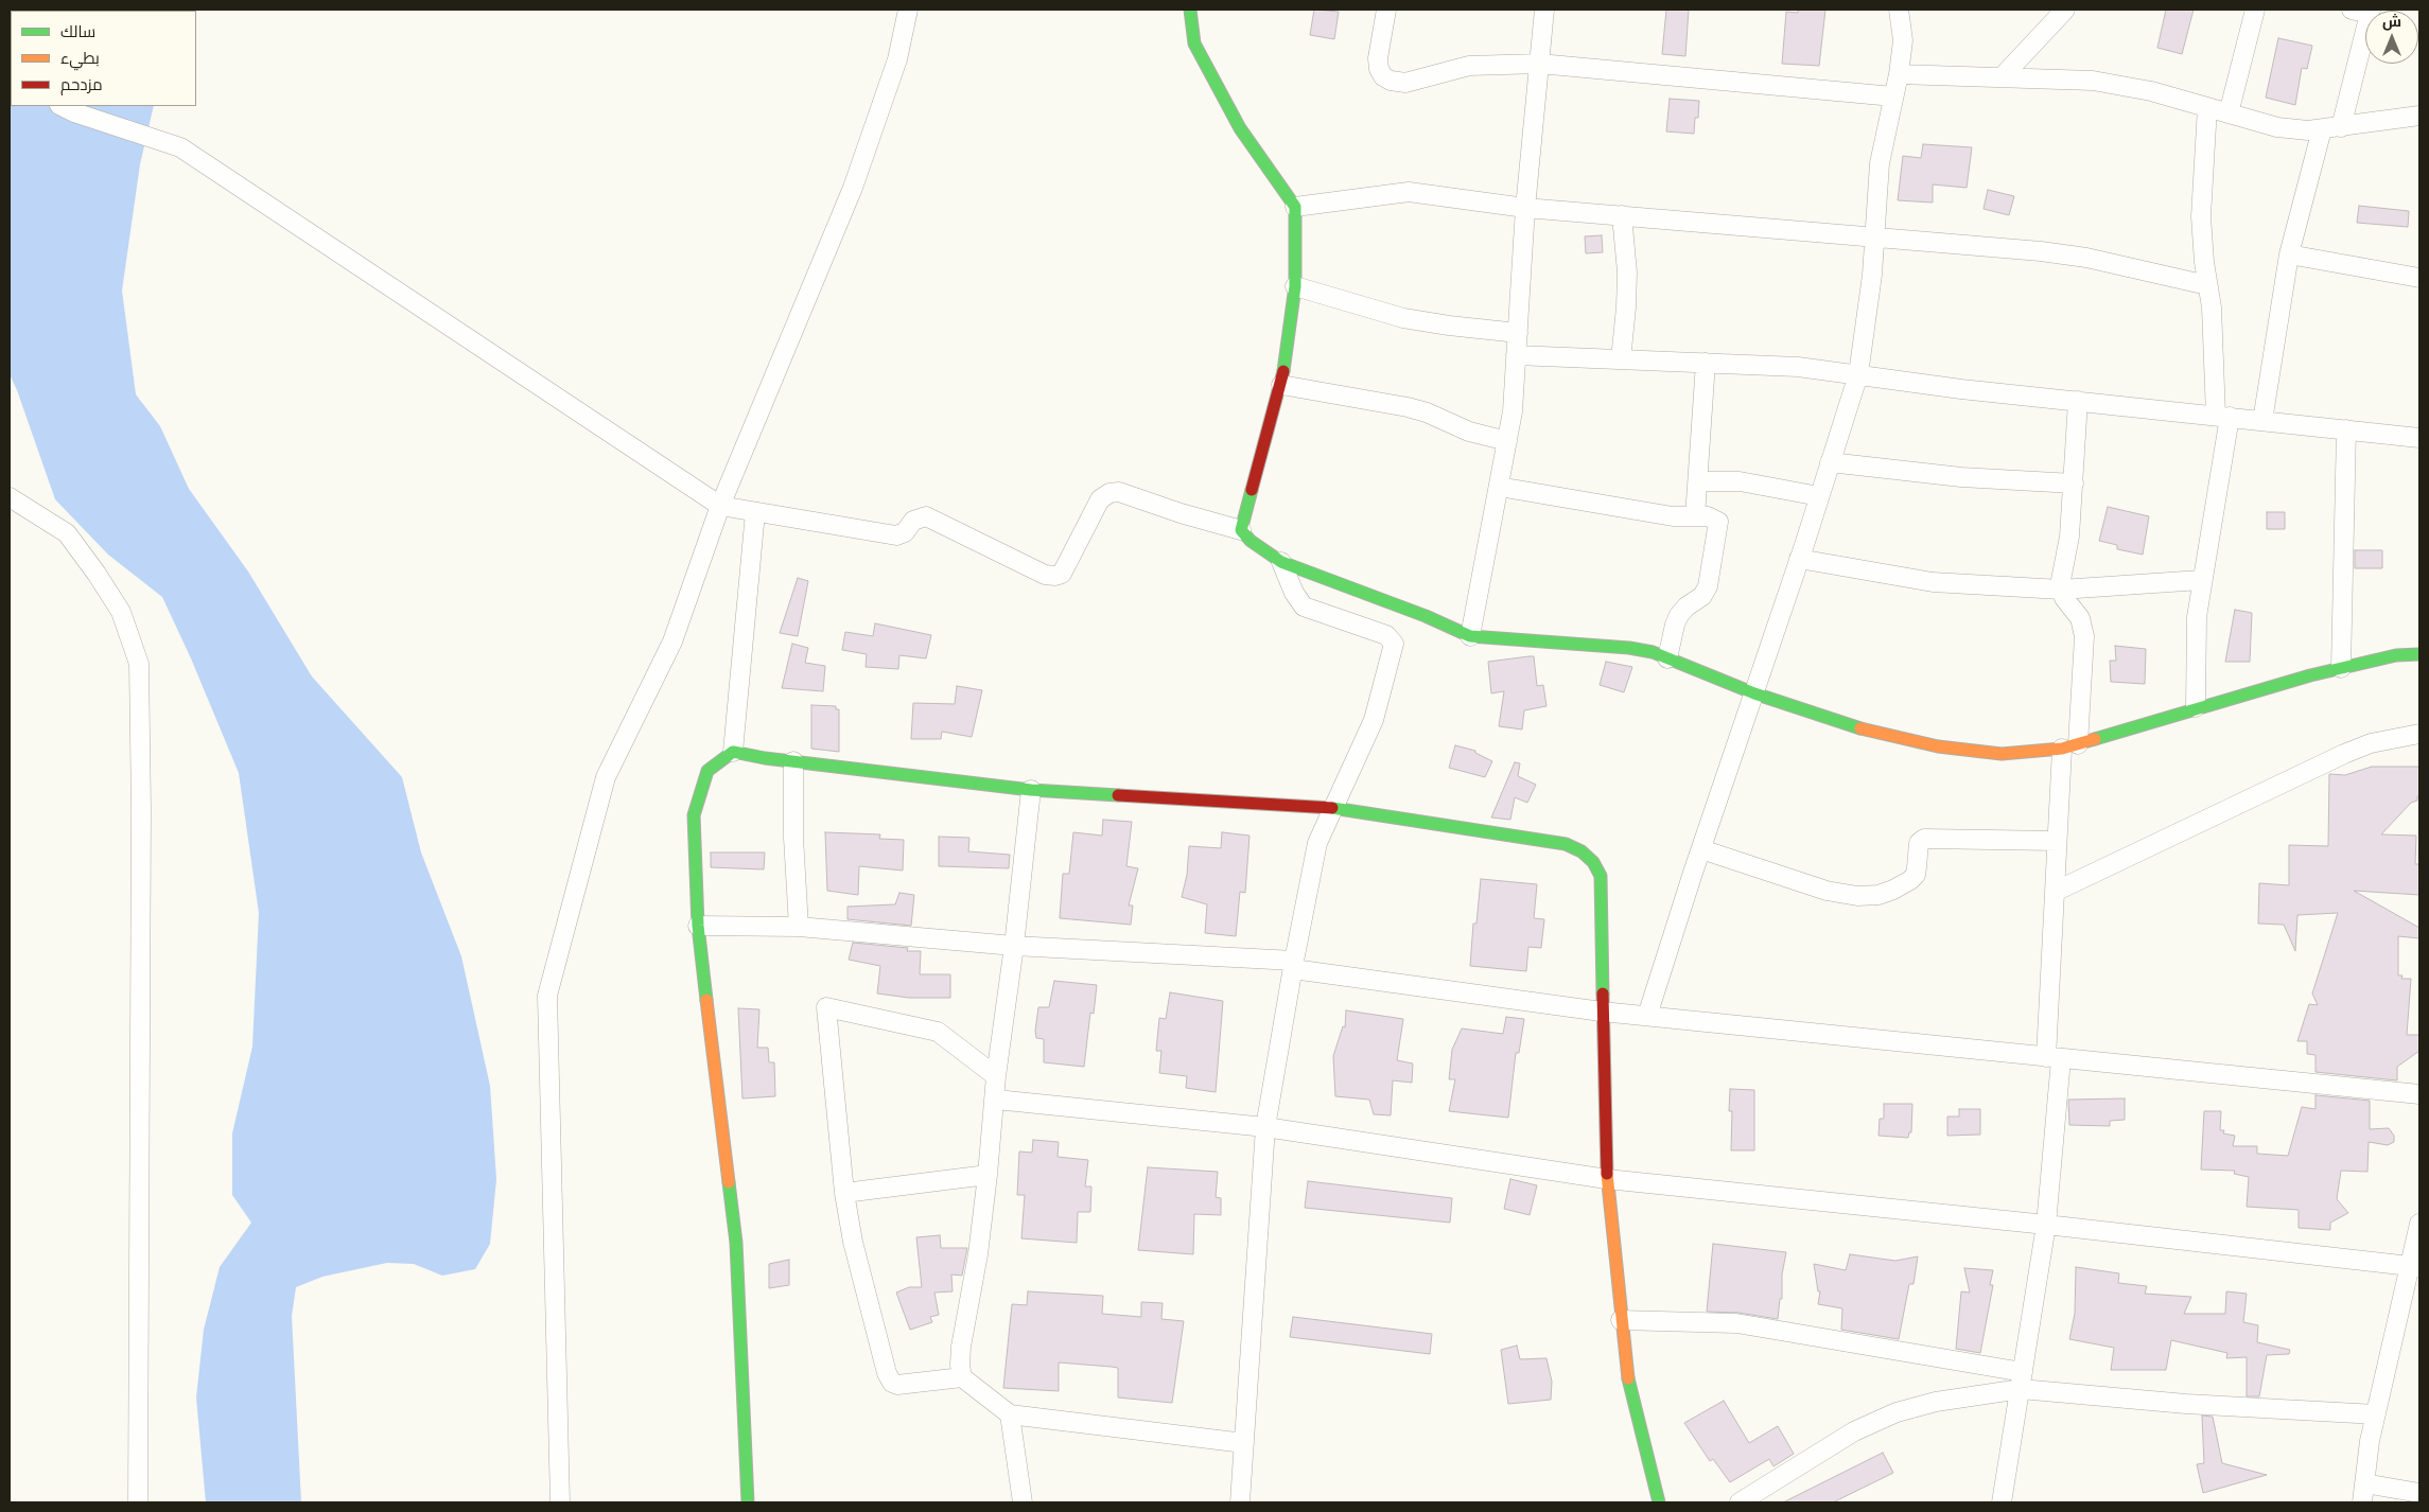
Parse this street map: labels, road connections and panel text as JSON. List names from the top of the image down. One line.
{"legend":["سالك","بطيء","مزدحم"],"north":"top"}
